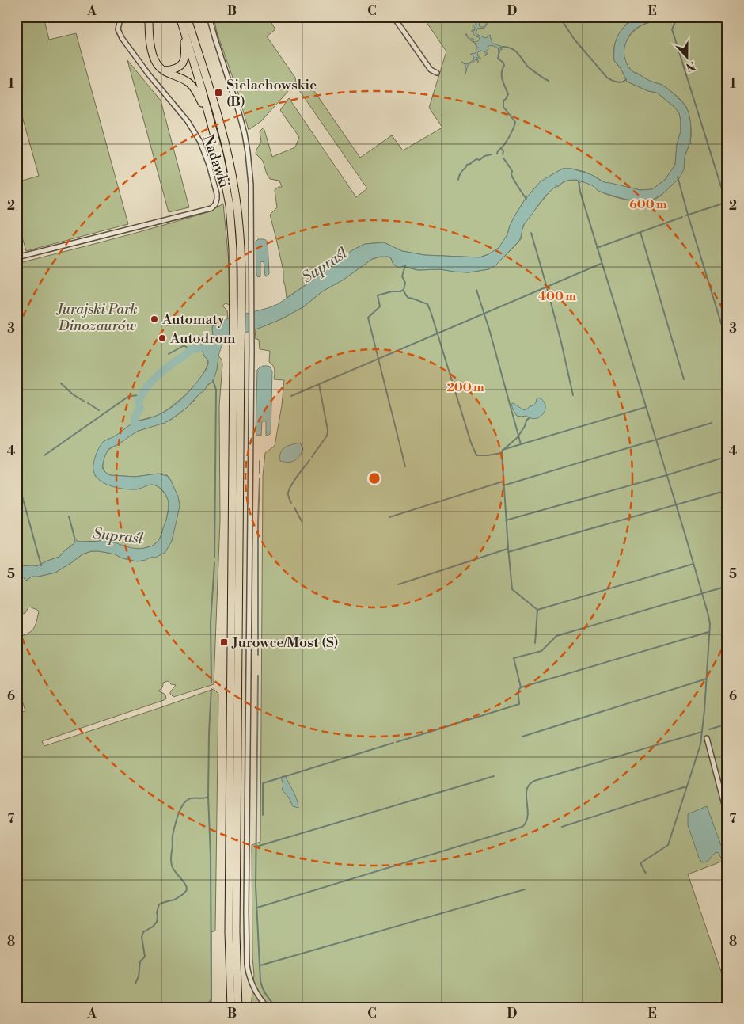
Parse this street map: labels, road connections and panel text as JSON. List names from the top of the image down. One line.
{"streets":{"street":["Nadawki"]},"water":["Supraśl"],"parks":["Jurajski Park Dinozaurów"],"places":{"transit":["Sielachowskie (B)","Jurowce/Most (S)"],"other":["Automaty","Autodrom"]},"north":"bottom","grid":{"columns":["A","B","C","D","E"],"rows":["1","2","3","4","5","6","7","8"]},"rings":["600 m","400 m","200 m"]}
